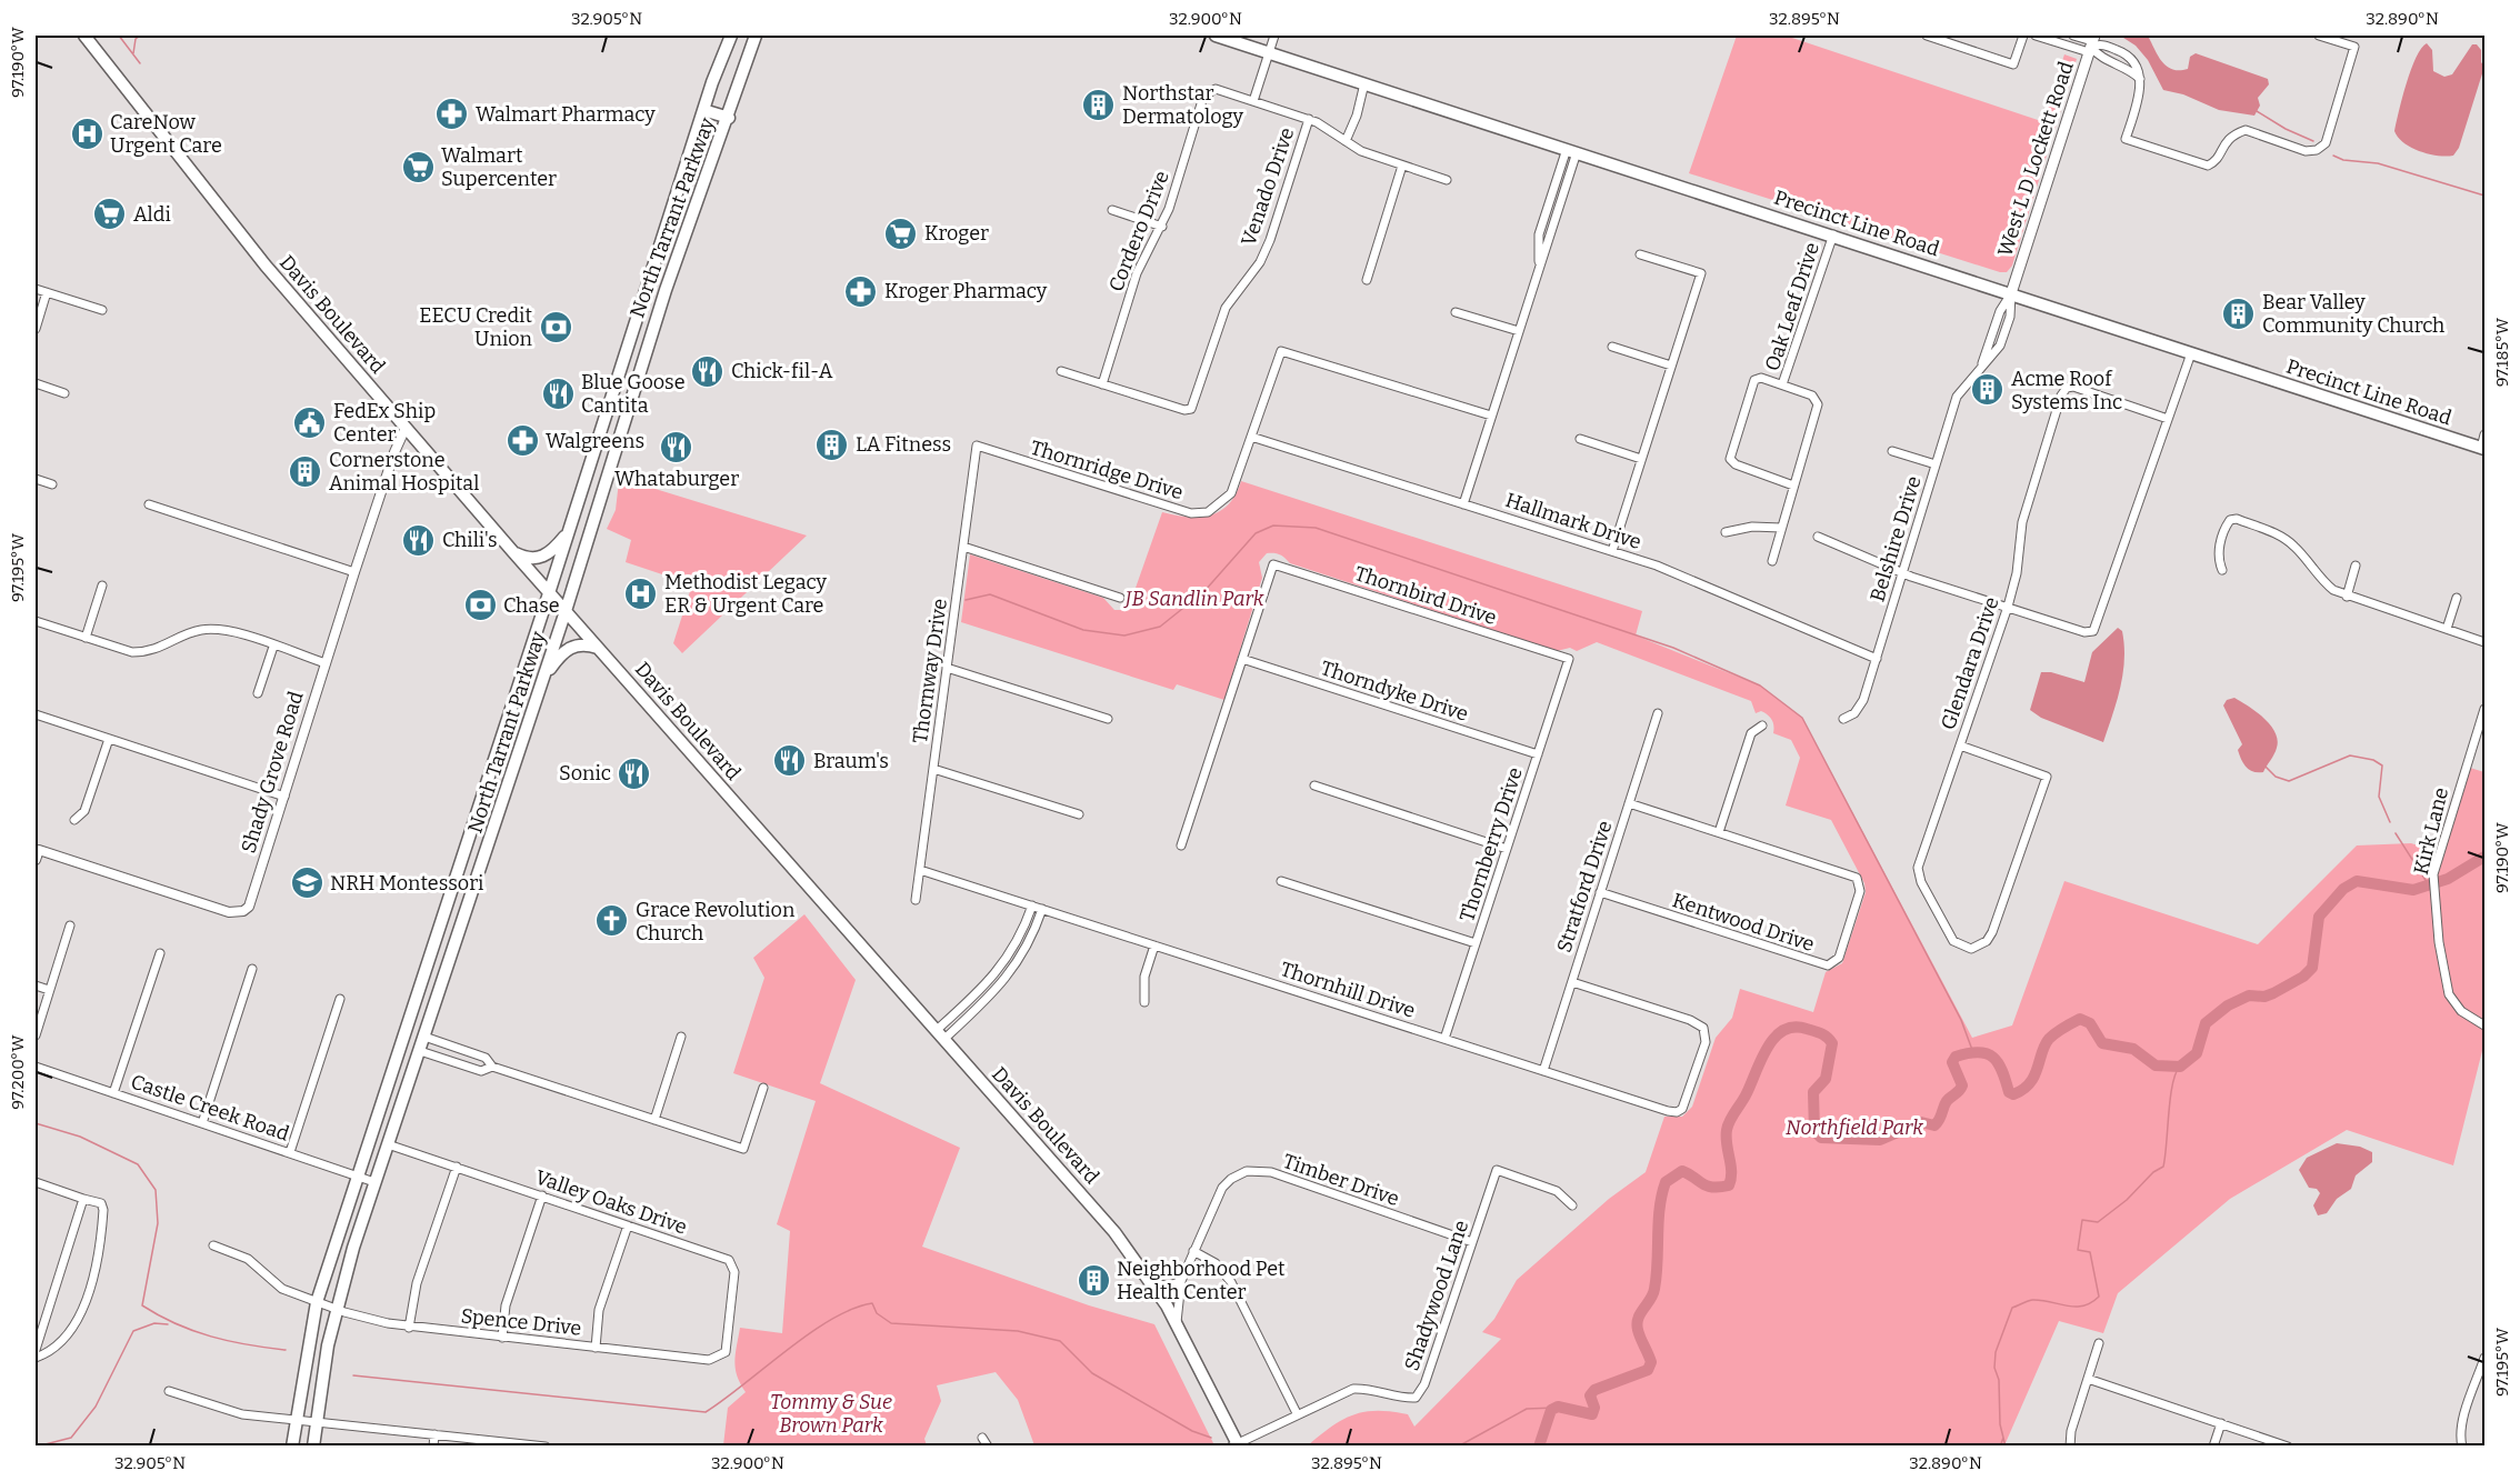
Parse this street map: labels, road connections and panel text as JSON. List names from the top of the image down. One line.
{"streets":{"main road":["West L D Lockett Road","North Tarrant Parkway","Precinct Line Road","Davis Boulevard"],"street":["Venado Drive","Cordero Drive","Oak Leaf Drive","Thornridge Drive","Hallmark Drive","Belshire Drive","Thornbird Drive","Glendara Drive","Thornway Drive","Thorndyke Drive","Shady Grove Road","Kirk Lane","Thornberry Drive","Stratford Drive","Kentwood Drive","Thornhill Drive","Castle Creek Road","Timber Drive","Valley Oaks Drive","Shadywood Lane","Spence Drive"]},"crossings":[["West L D Lockett Road","Precinct Line Road"],["West L D Lockett Road","Belshire Drive"],["Venado Drive","Cordero Drive"],["North Tarrant Parkway","Davis Boulevard"],["North Tarrant Parkway","Castle Creek Road"],["North Tarrant Parkway","Valley Oaks Drive"],["North Tarrant Parkway","Spence Drive"],["Precinct Line Road","Oak Leaf Drive"],["Precinct Line Road","Belshire Drive"],["Davis Boulevard","Shady Grove Road"],["Davis Boulevard","Timber Drive"],["Davis Boulevard","Shadywood Lane"],["Thornridge Drive","Hallmark Drive"],["Thornridge Drive","Thornway Drive"],["Hallmark Drive","Belshire Drive"],["Thornbird Drive","Thorndyke Drive"],["Thornbird Drive","Thornberry Drive"],["Thornway Drive","Thornhill Drive"],["Thorndyke Drive","Thornberry Drive"],["Thornberry Drive","Thornhill Drive"],["Stratford Drive","Kentwood Drive"],["Stratford Drive","Thornhill Drive"],["Timber Drive","Shadywood Lane"],["Valley Oaks Drive","Spence Drive"]],"parks":["JB Sandlin Park","Northfield Park","Tommy & Sue Brown Park"],"places":{"building":["Northstar Dermatology","Bear Valley Community Church","Acme Roof Systems Inc","LA Fitness","Cornerstone Animal Hospital","Neighborhood Pet Health Center"],"pharmacy":["Walmart Pharmacy","Kroger Pharmacy","Walgreens"],"hospital":["CareNow Urgent Care","Methodist Legacy ER & Urgent Care"],"supermarket":["Walmart Supercenter","Aldi","Kroger"],"bank":["EECU Credit Union","Chase"],"restaurant":["Chick-fil-A","Blue Goose Cantita","Whataburger","Chili's","Braum's","Sonic"],"public building":["FedEx Ship Center"],"school or university":["NRH Montessori"],"church":["Grace Revolution Church"]},"coordinates":["32.905°N","32.900°N","32.895°N","32.890°N","97.190°W","97.185°W","97.195°W","97.200°W"]}
